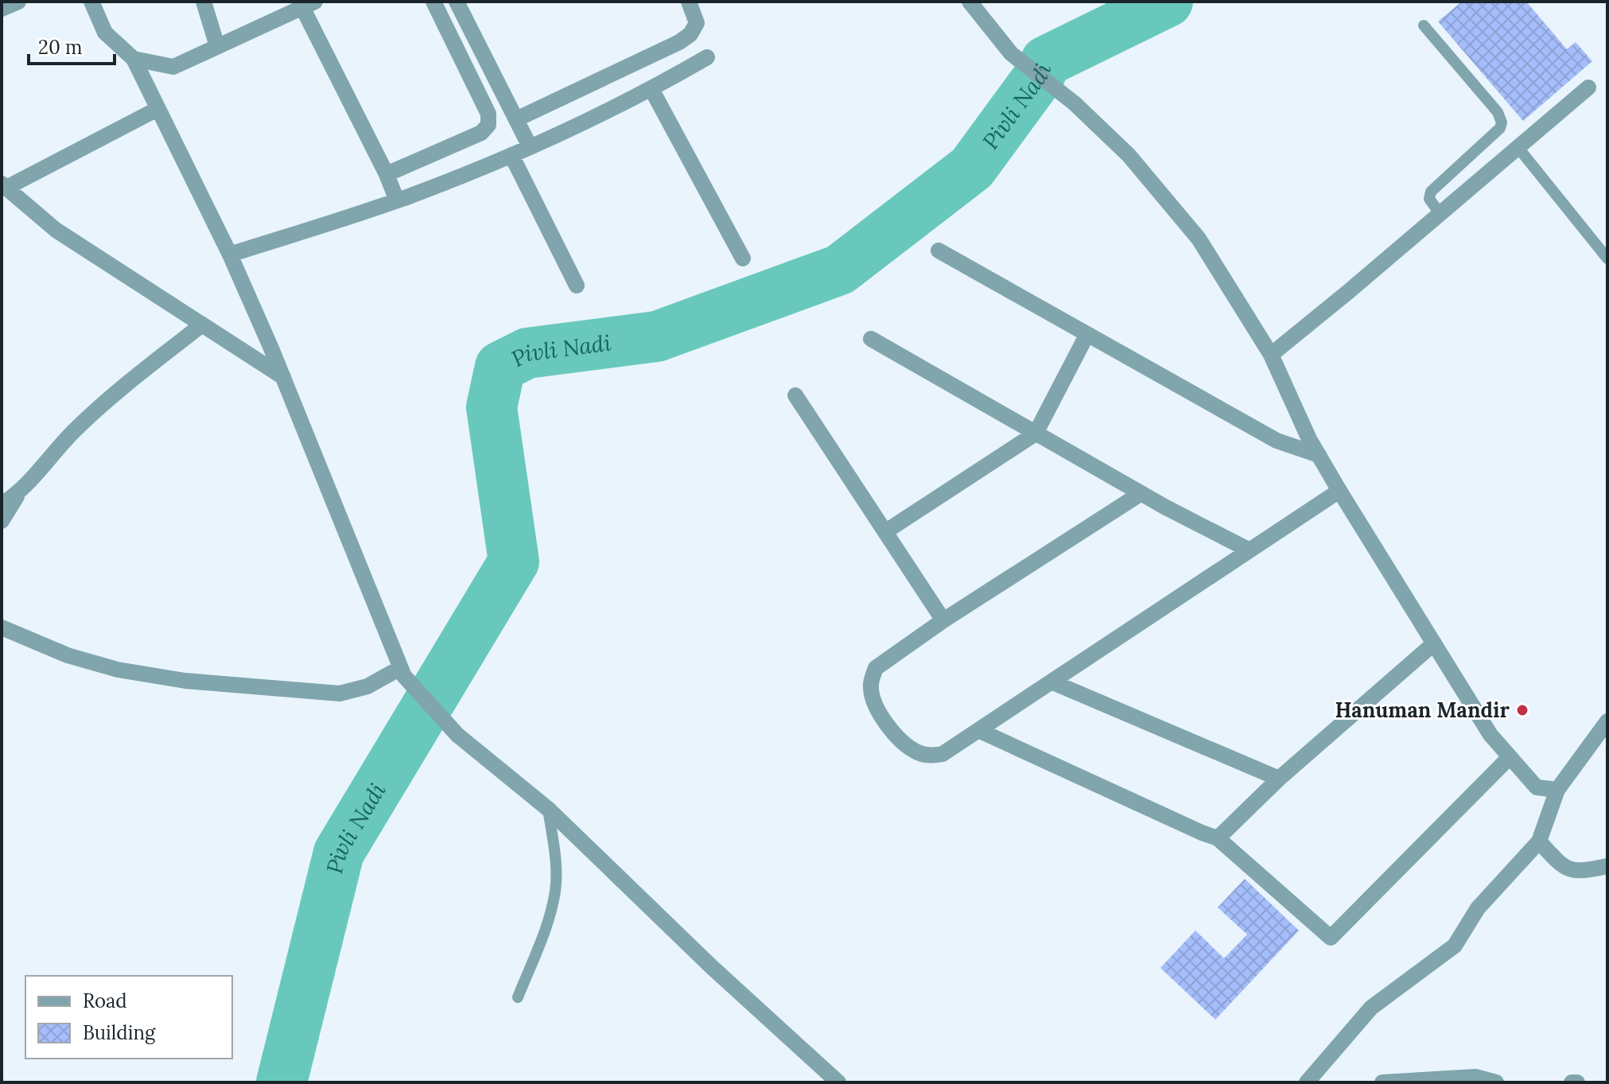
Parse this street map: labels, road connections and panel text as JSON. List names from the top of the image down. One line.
{"water":["Pivli Nadi"],"places":["Hanuman Mandir"],"legend":["Road","Building"],"scale_bar":"20 m"}
